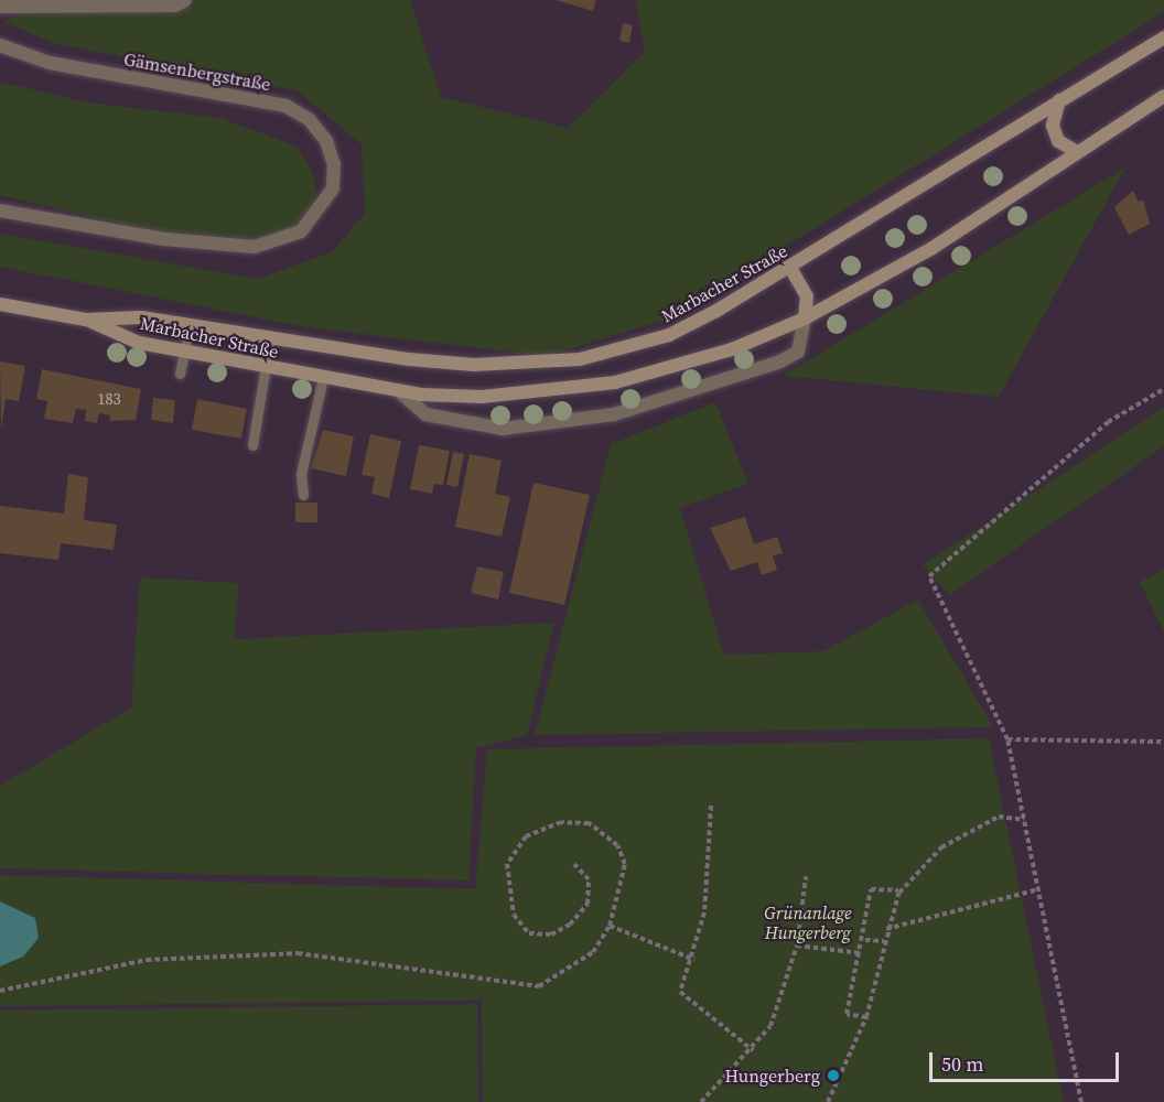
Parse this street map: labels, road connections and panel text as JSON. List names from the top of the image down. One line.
{"streets":{"main road":["Marbacher Straße"],"street":["Gämsenbergstraße"]},"parks":["Grünanlage Hungerberg"],"places":["Hungerberg"],"house_numbers":["183"],"scale_bar":"50 m"}
